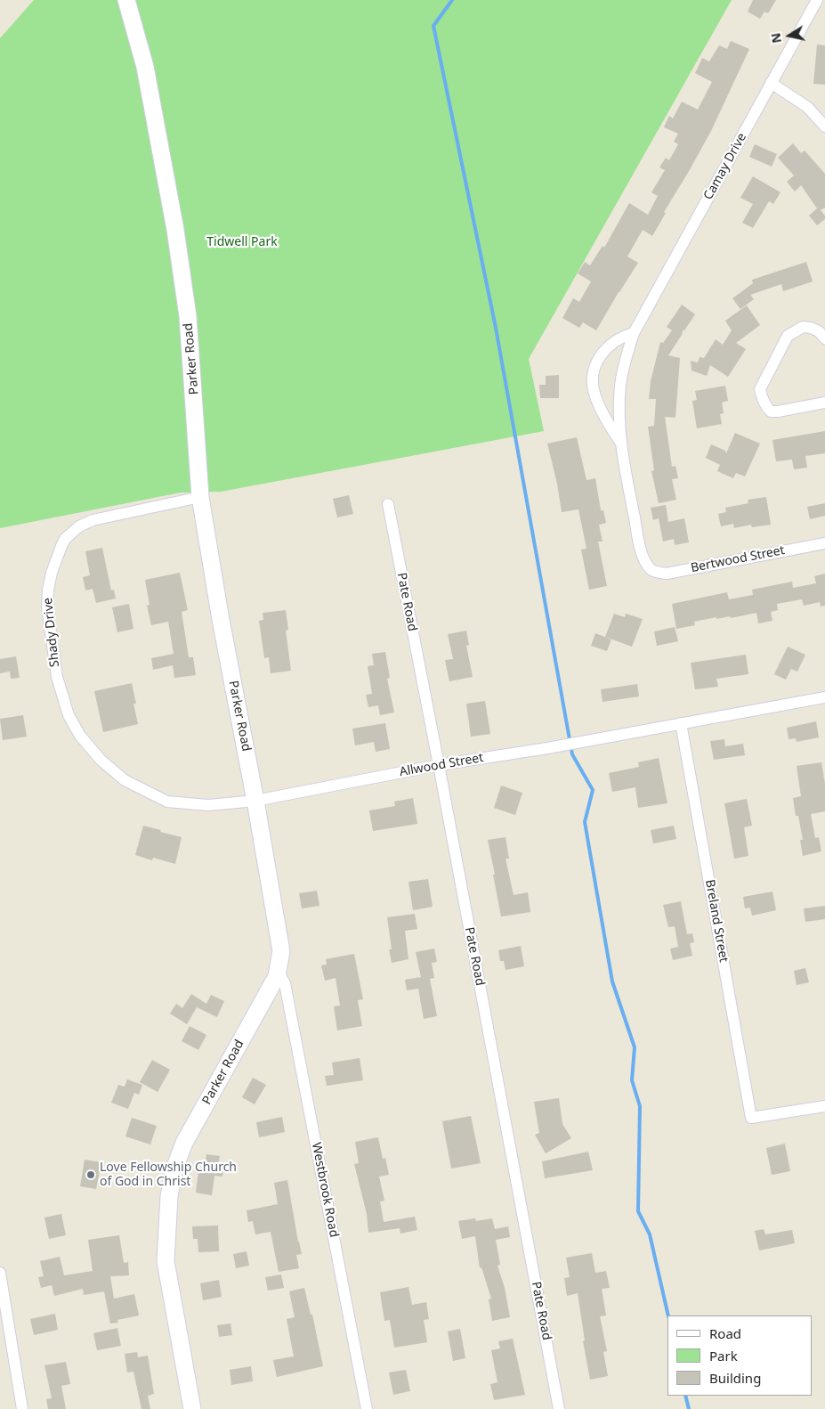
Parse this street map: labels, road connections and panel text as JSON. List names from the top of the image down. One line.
{"streets":{"main road":["Parker Road"],"street":["Camay Drive","Bertwood Street","Pate Road","Shady Drive","Allwood Street","Breland Street","Westbrook Road"]},"crossings":[["Camay Drive","Bertwood Street"],["Parker Road","Shady Drive"],["Parker Road","Allwood Street"],["Parker Road","Westbrook Road"],["Pate Road","Allwood Street"],["Shady Drive","Allwood Street"],["Allwood Street","Breland Street"]],"parks":["Tidwell Park"],"places":["Love Fellowship Church of God in Christ"],"legend":["Road","Park","Building"],"north":"left"}
